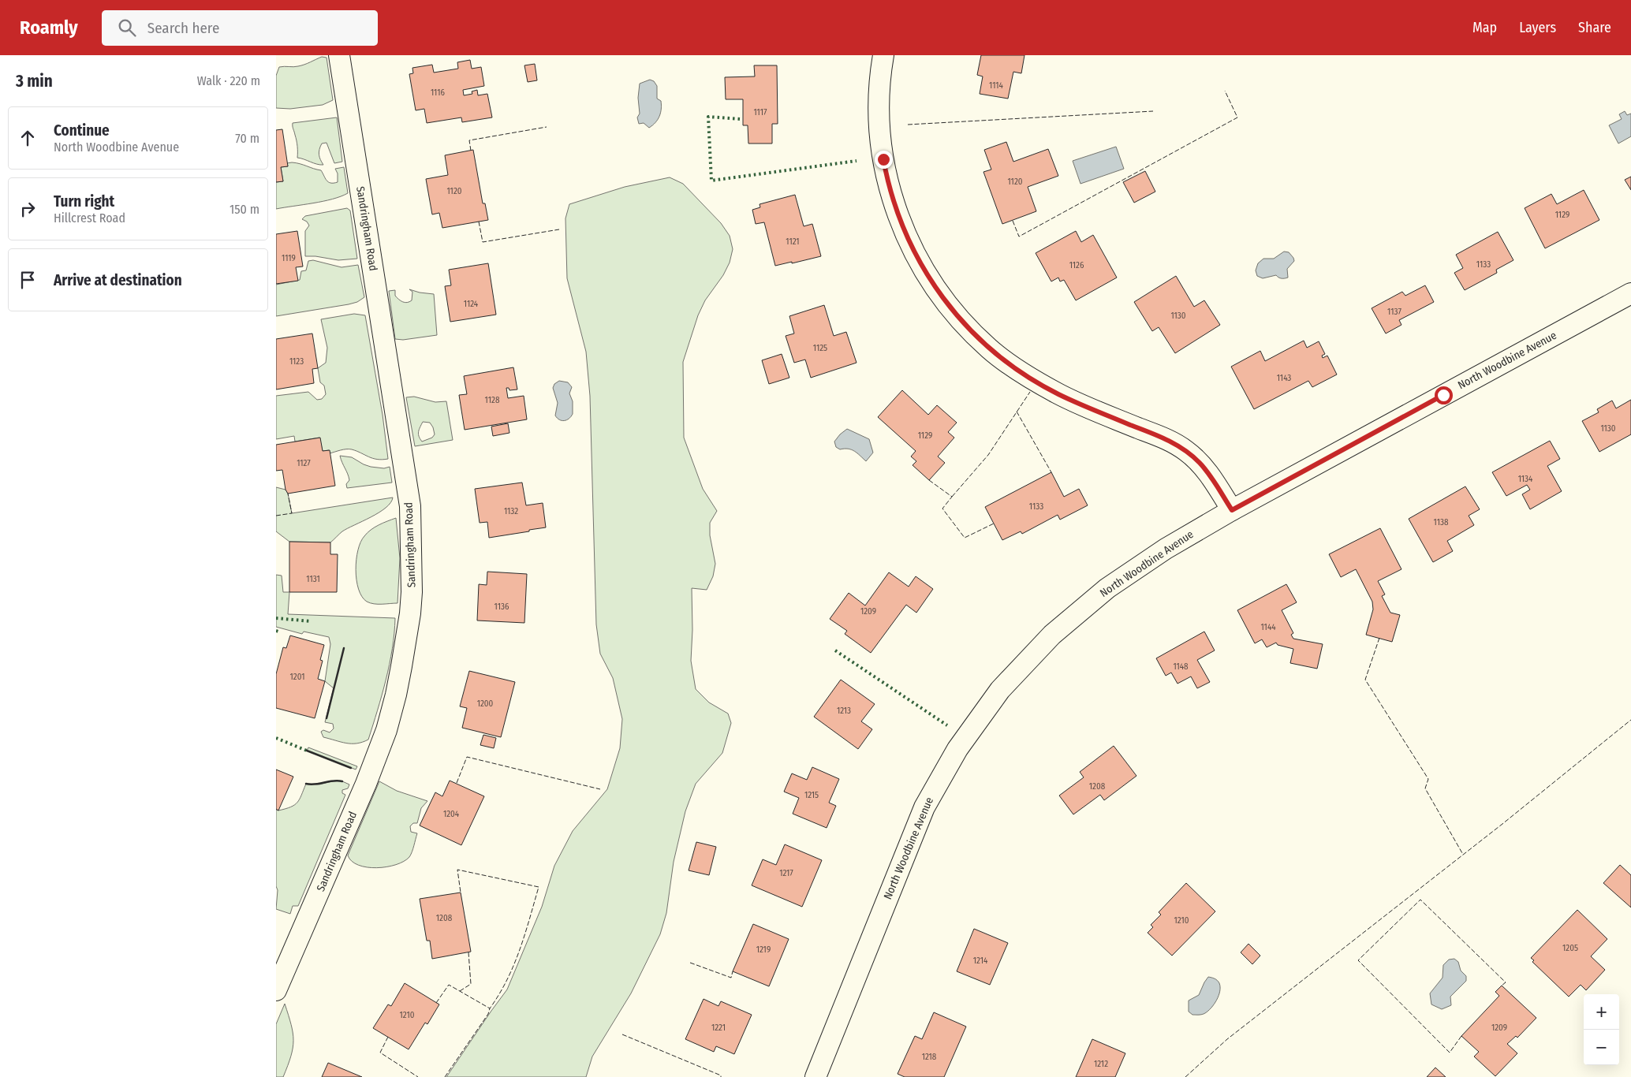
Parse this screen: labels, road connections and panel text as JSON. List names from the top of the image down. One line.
{"streets":{"street":["Sandringham Road","North Woodbine Avenue"]},"house_numbers":["1114","1116","1117","1120","1120","1129","1121","1119","1133","1126","1124","1137","1130","1125","1123","1143","1128","1130","1129","1127","1134","1133","1132","1138","1131","1136","1209","1144","1148","1201","1200","1213","1208","1215","1204","1217","1208","1210","1205","1219","1214","1210","1221","1209","1218","1212"],"page":{"header":"Roamly","search":"Search here","nav":["Map","Layers","Share"],"heading":["3 min","Walk · 220 m"],"list":[["Continue","North Woodbine Avenue","70 m"],["Turn right","Hillcrest Road","150 m"],"Arrive at destination"],"map_buttons":["+","−"]}}
